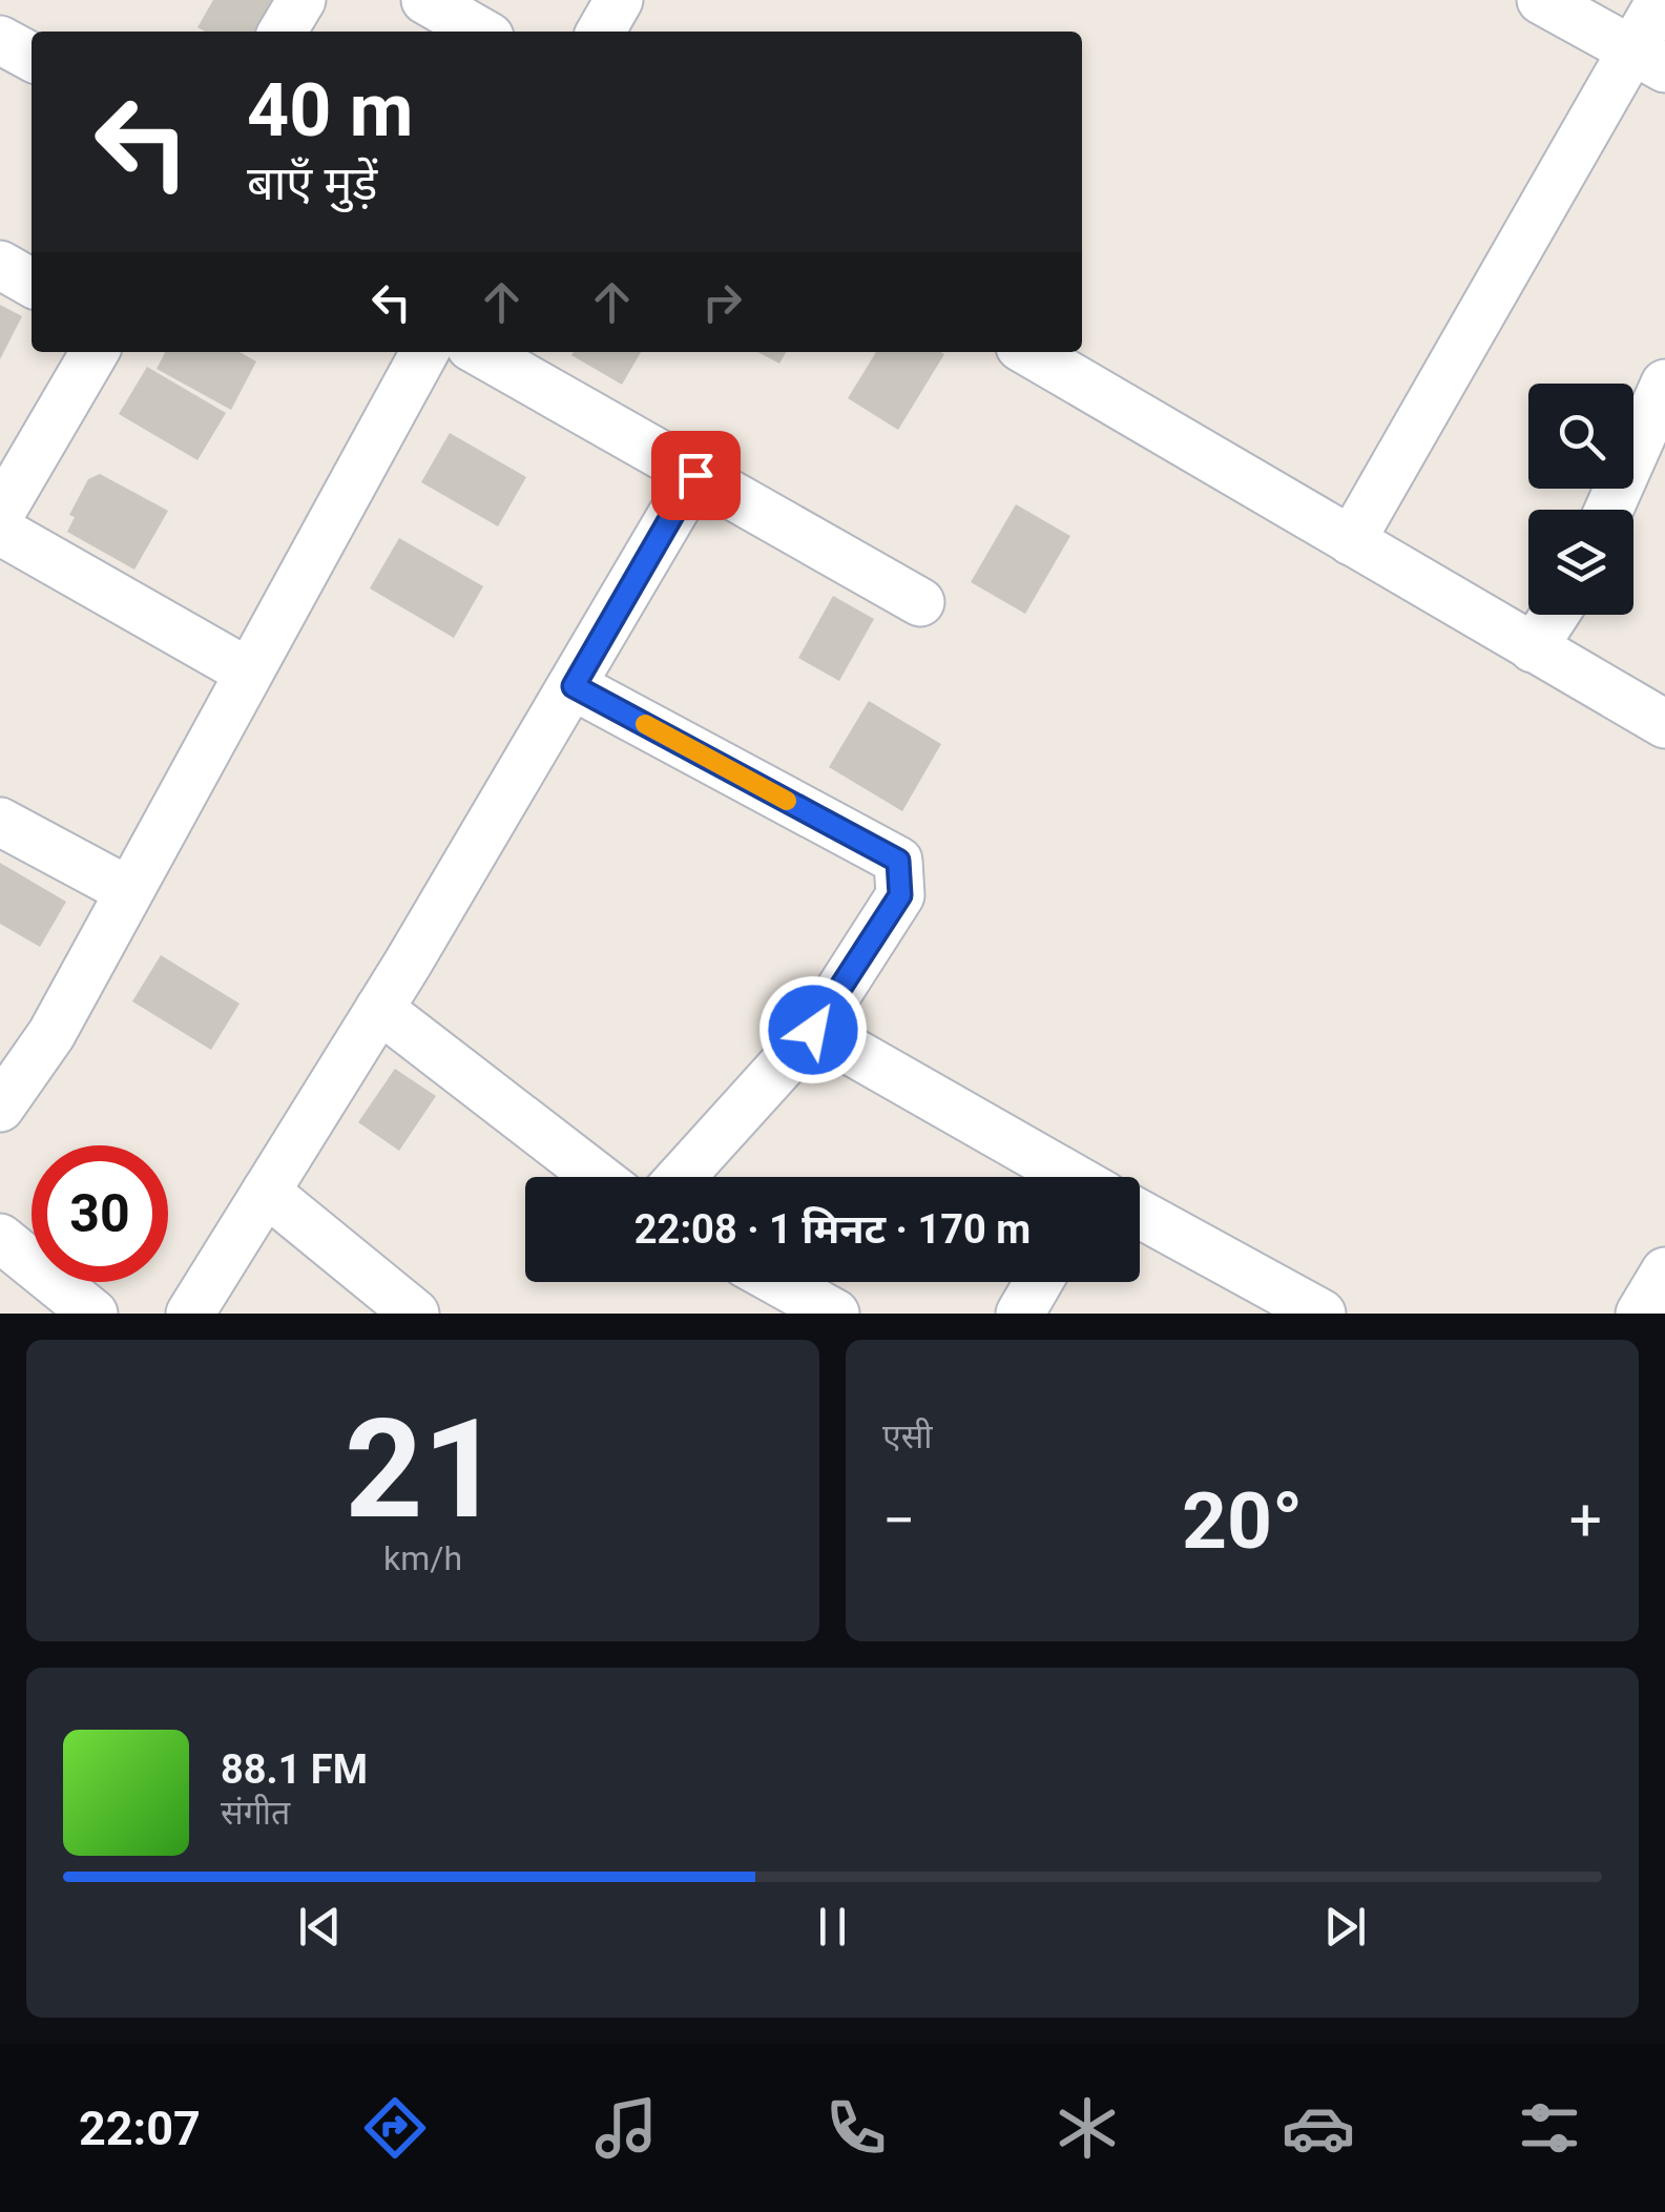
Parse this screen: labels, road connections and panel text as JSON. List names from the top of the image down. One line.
{"page":{"turn":["40 m","बाएँ मुड़ें"],"limit":"30","trip":"22:08 · 1 मिनट · 170 m","tile":[["21","km/h"],"एसी"],"heat":["−","20°","+"],"song":["88.1 FM","संगीत"],"tabs":"22:07"}}
